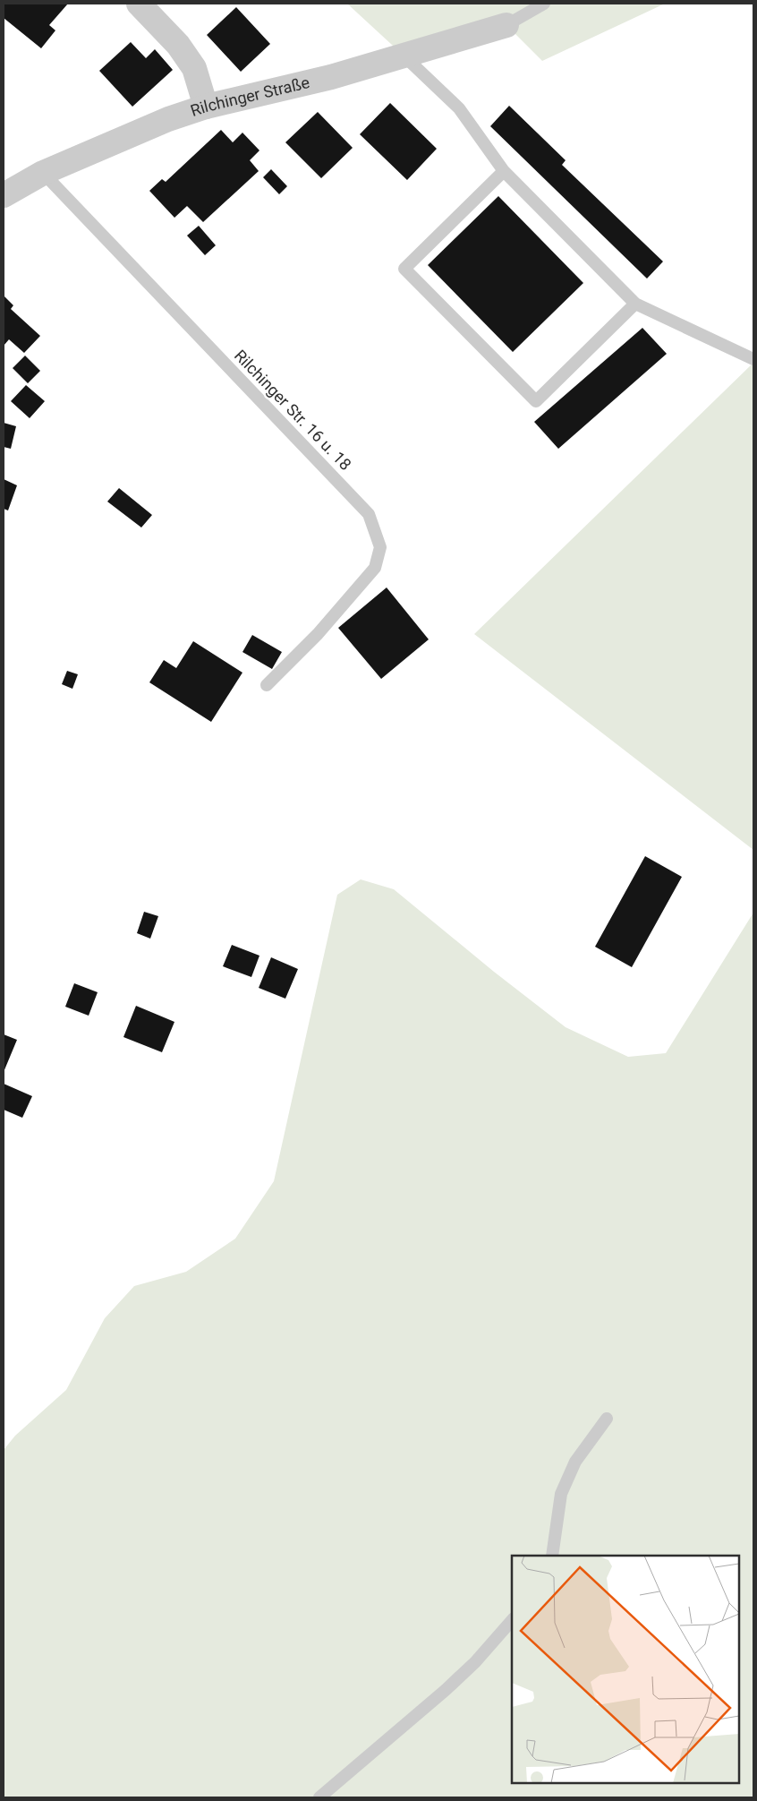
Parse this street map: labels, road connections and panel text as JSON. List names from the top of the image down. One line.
{"streets":{"street":["Rilchinger Straße"],"lane":["Rilchinger Str. 16 u. 18"]},"crossings":[["Rilchinger Straße","Rilchinger Str. 16 u. 18"]]}
